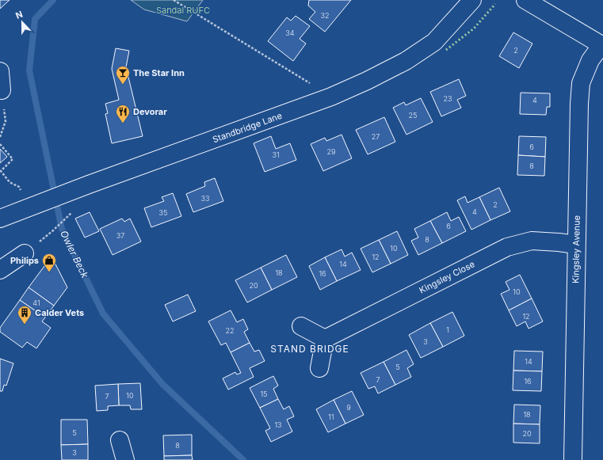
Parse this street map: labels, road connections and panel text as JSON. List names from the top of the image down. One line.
{"streets":{"street":["Standbridge Lane","Kingsley Avenue","Kingsley Close"]},"crossings":[["Kingsley Avenue","Kingsley Close"]],"districts":["STAND BRIDGE"],"water":["Owler Beck"],"parks":["Sandal RUFC"],"places":{"bar":["The Star Inn"],"restaurant":["Devorar"],"shop":["Philips"],"building":["Calder Vets"]},"house_numbers":["32","34","2","23","4","25","27","6","29","31","8","33","2","4","35","6","37","8","10","12","14","18","16","20","10","41","12","1","22","3","14","5","7","16","15","10","7","9","18","11","13","5","20","8","3"],"north":"top"}
